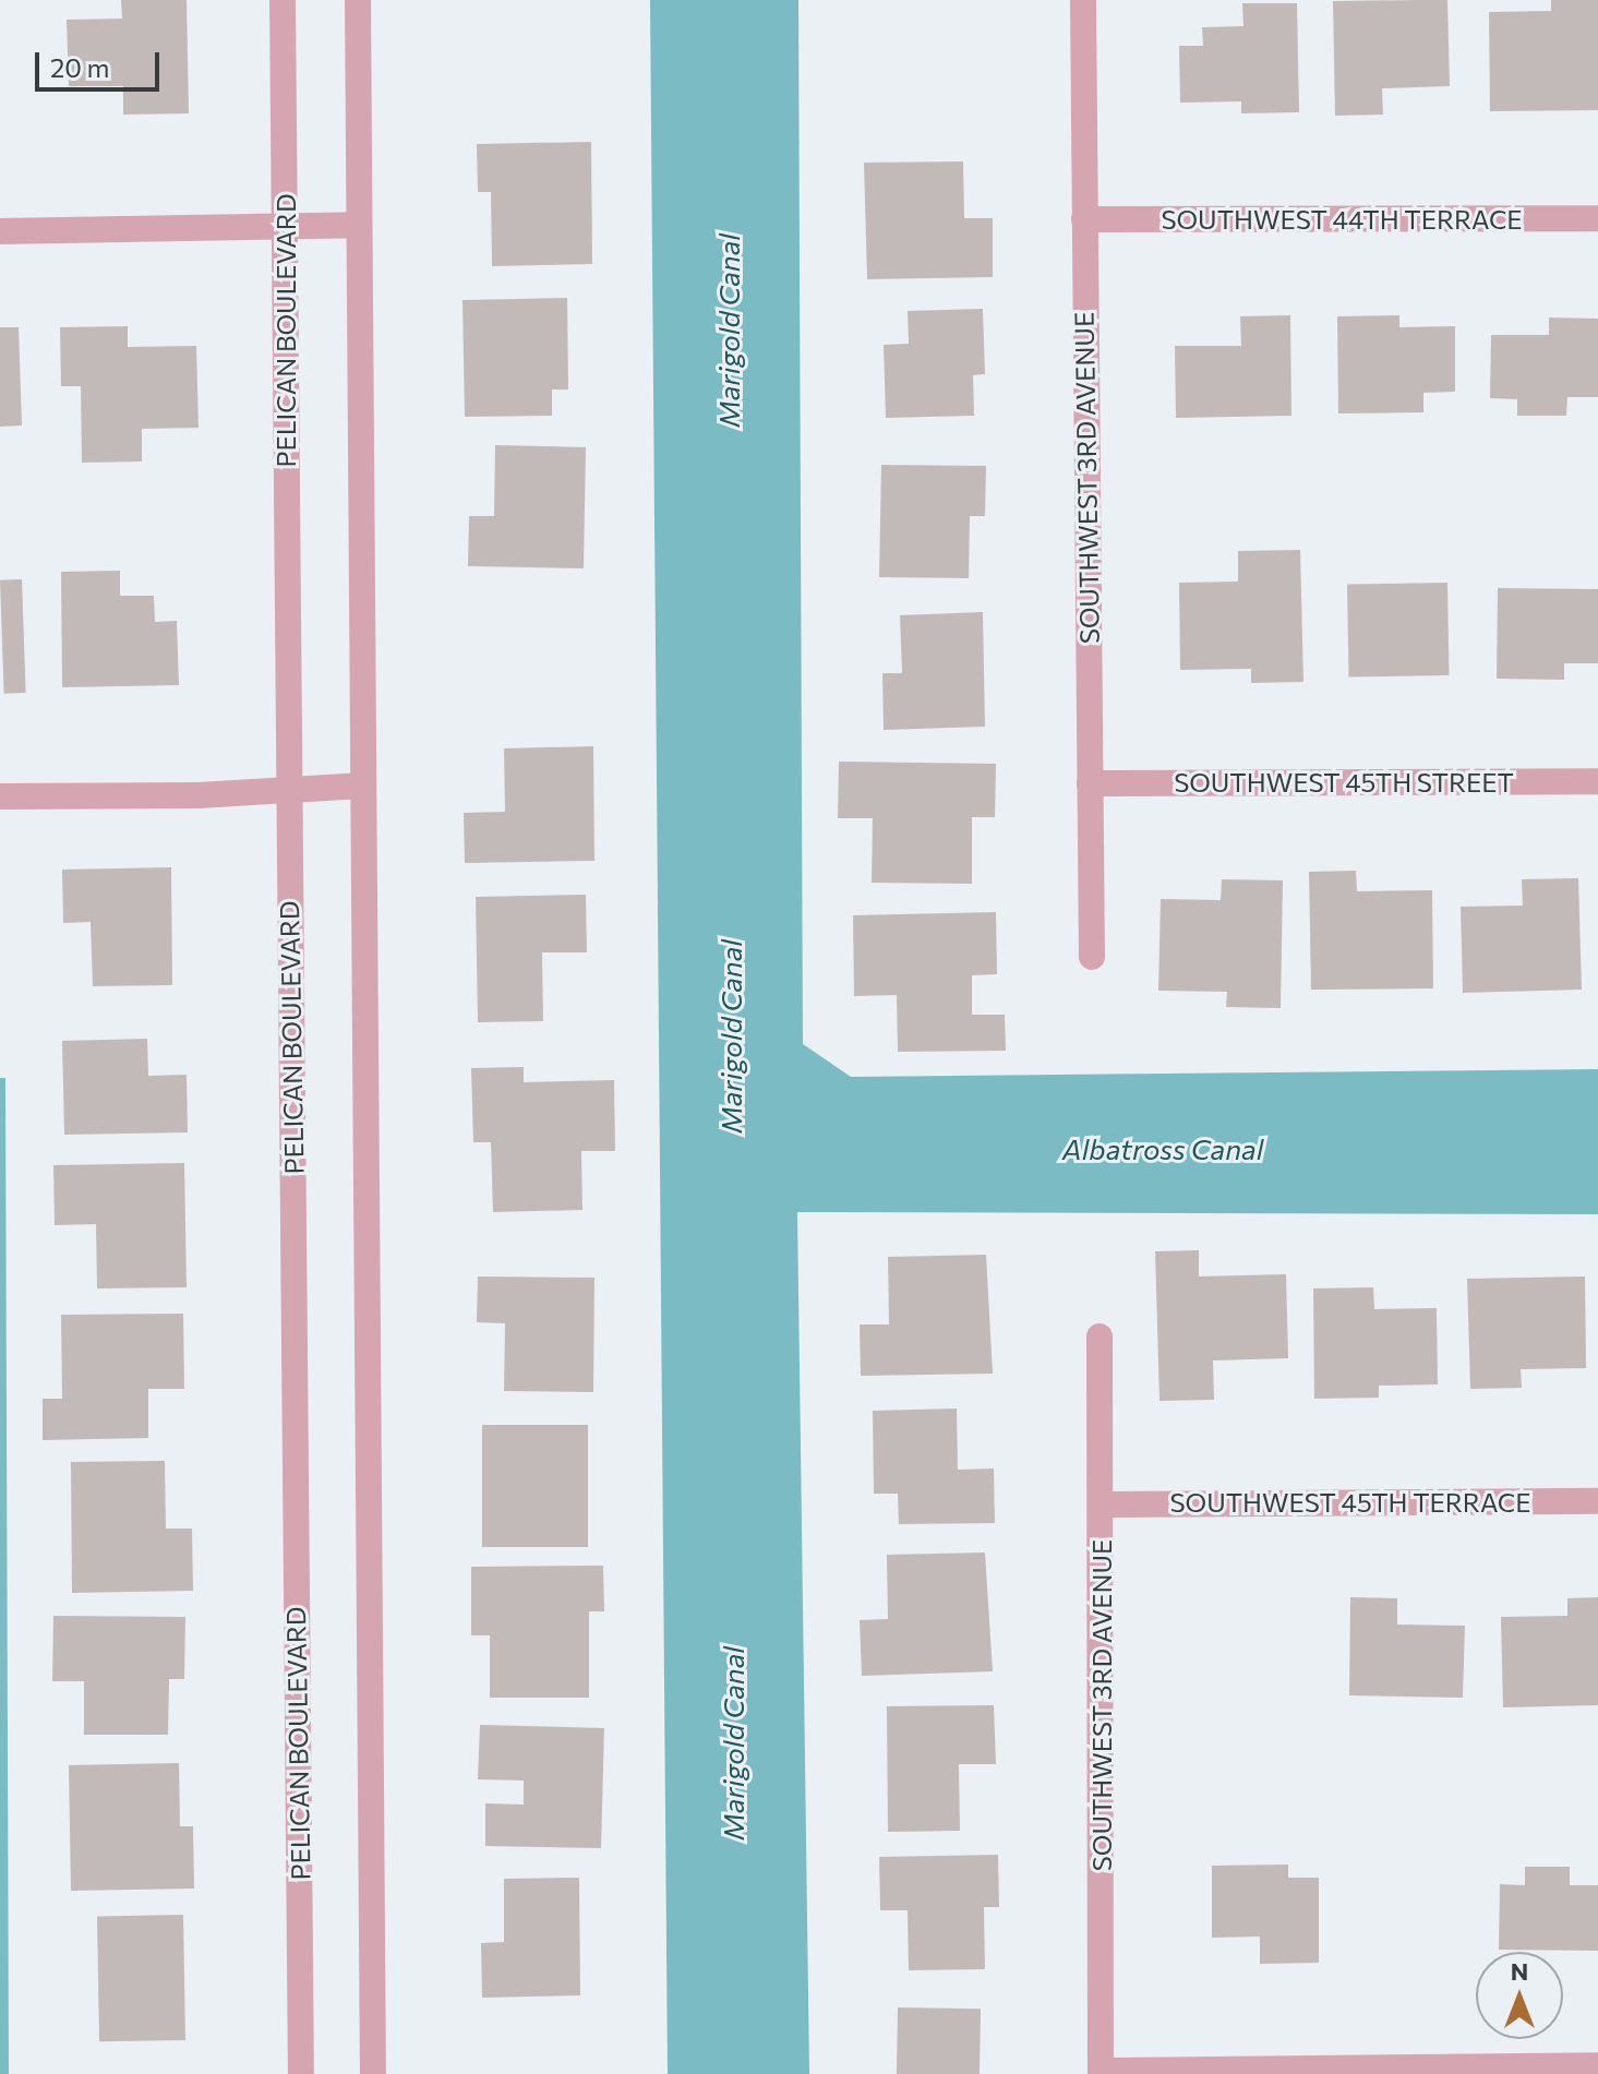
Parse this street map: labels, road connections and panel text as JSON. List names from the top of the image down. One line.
{"streets":{"street":["SOUTHWEST 44TH TERRACE","PELICAN BOULEVARD","SOUTHWEST 3RD AVENUE","SOUTHWEST 45TH STREET","SOUTHWEST 45TH TERRACE"]},"crossings":[["SOUTHWEST 44TH TERRACE","SOUTHWEST 3RD AVENUE"],["SOUTHWEST 3RD AVENUE","SOUTHWEST 45TH STREET"],["SOUTHWEST 3RD AVENUE","SOUTHWEST 45TH TERRACE"]],"water":["Marigold Canal","Albatross Canal"],"scale_bar":"20 m","north":"top"}
